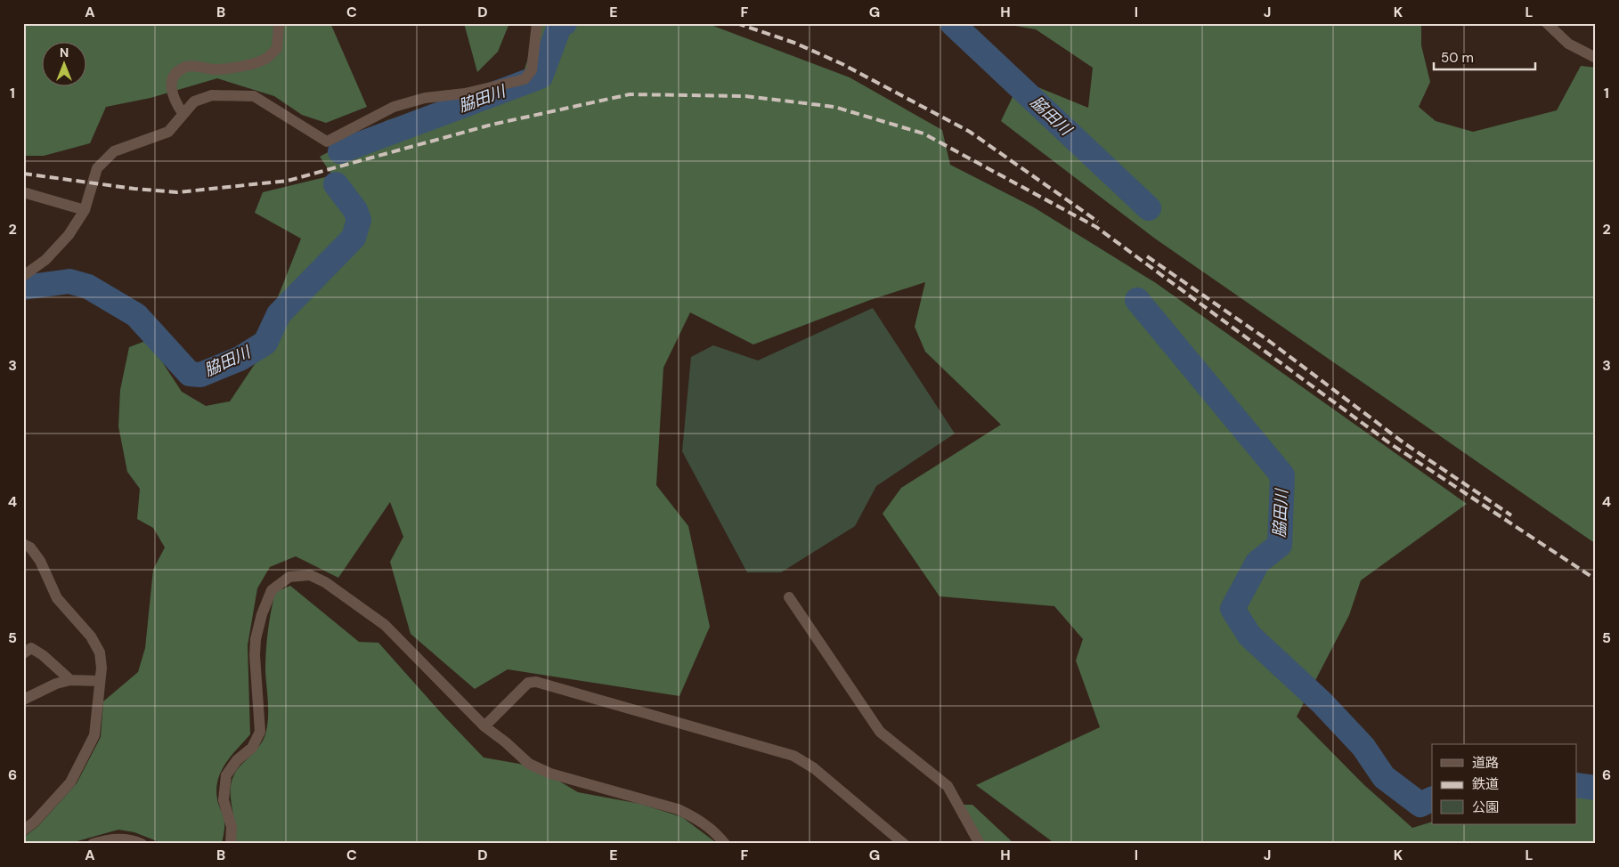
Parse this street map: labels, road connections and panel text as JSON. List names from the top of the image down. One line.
{"water":["脇田川"],"legend":["道路","鉄道","公園"],"scale_bar":"50 m","north":"top","grid":{"columns":["A","B","C","D","E","F","G","H","I","J","K","L"],"rows":["1","2","3","4","5","6"]}}
